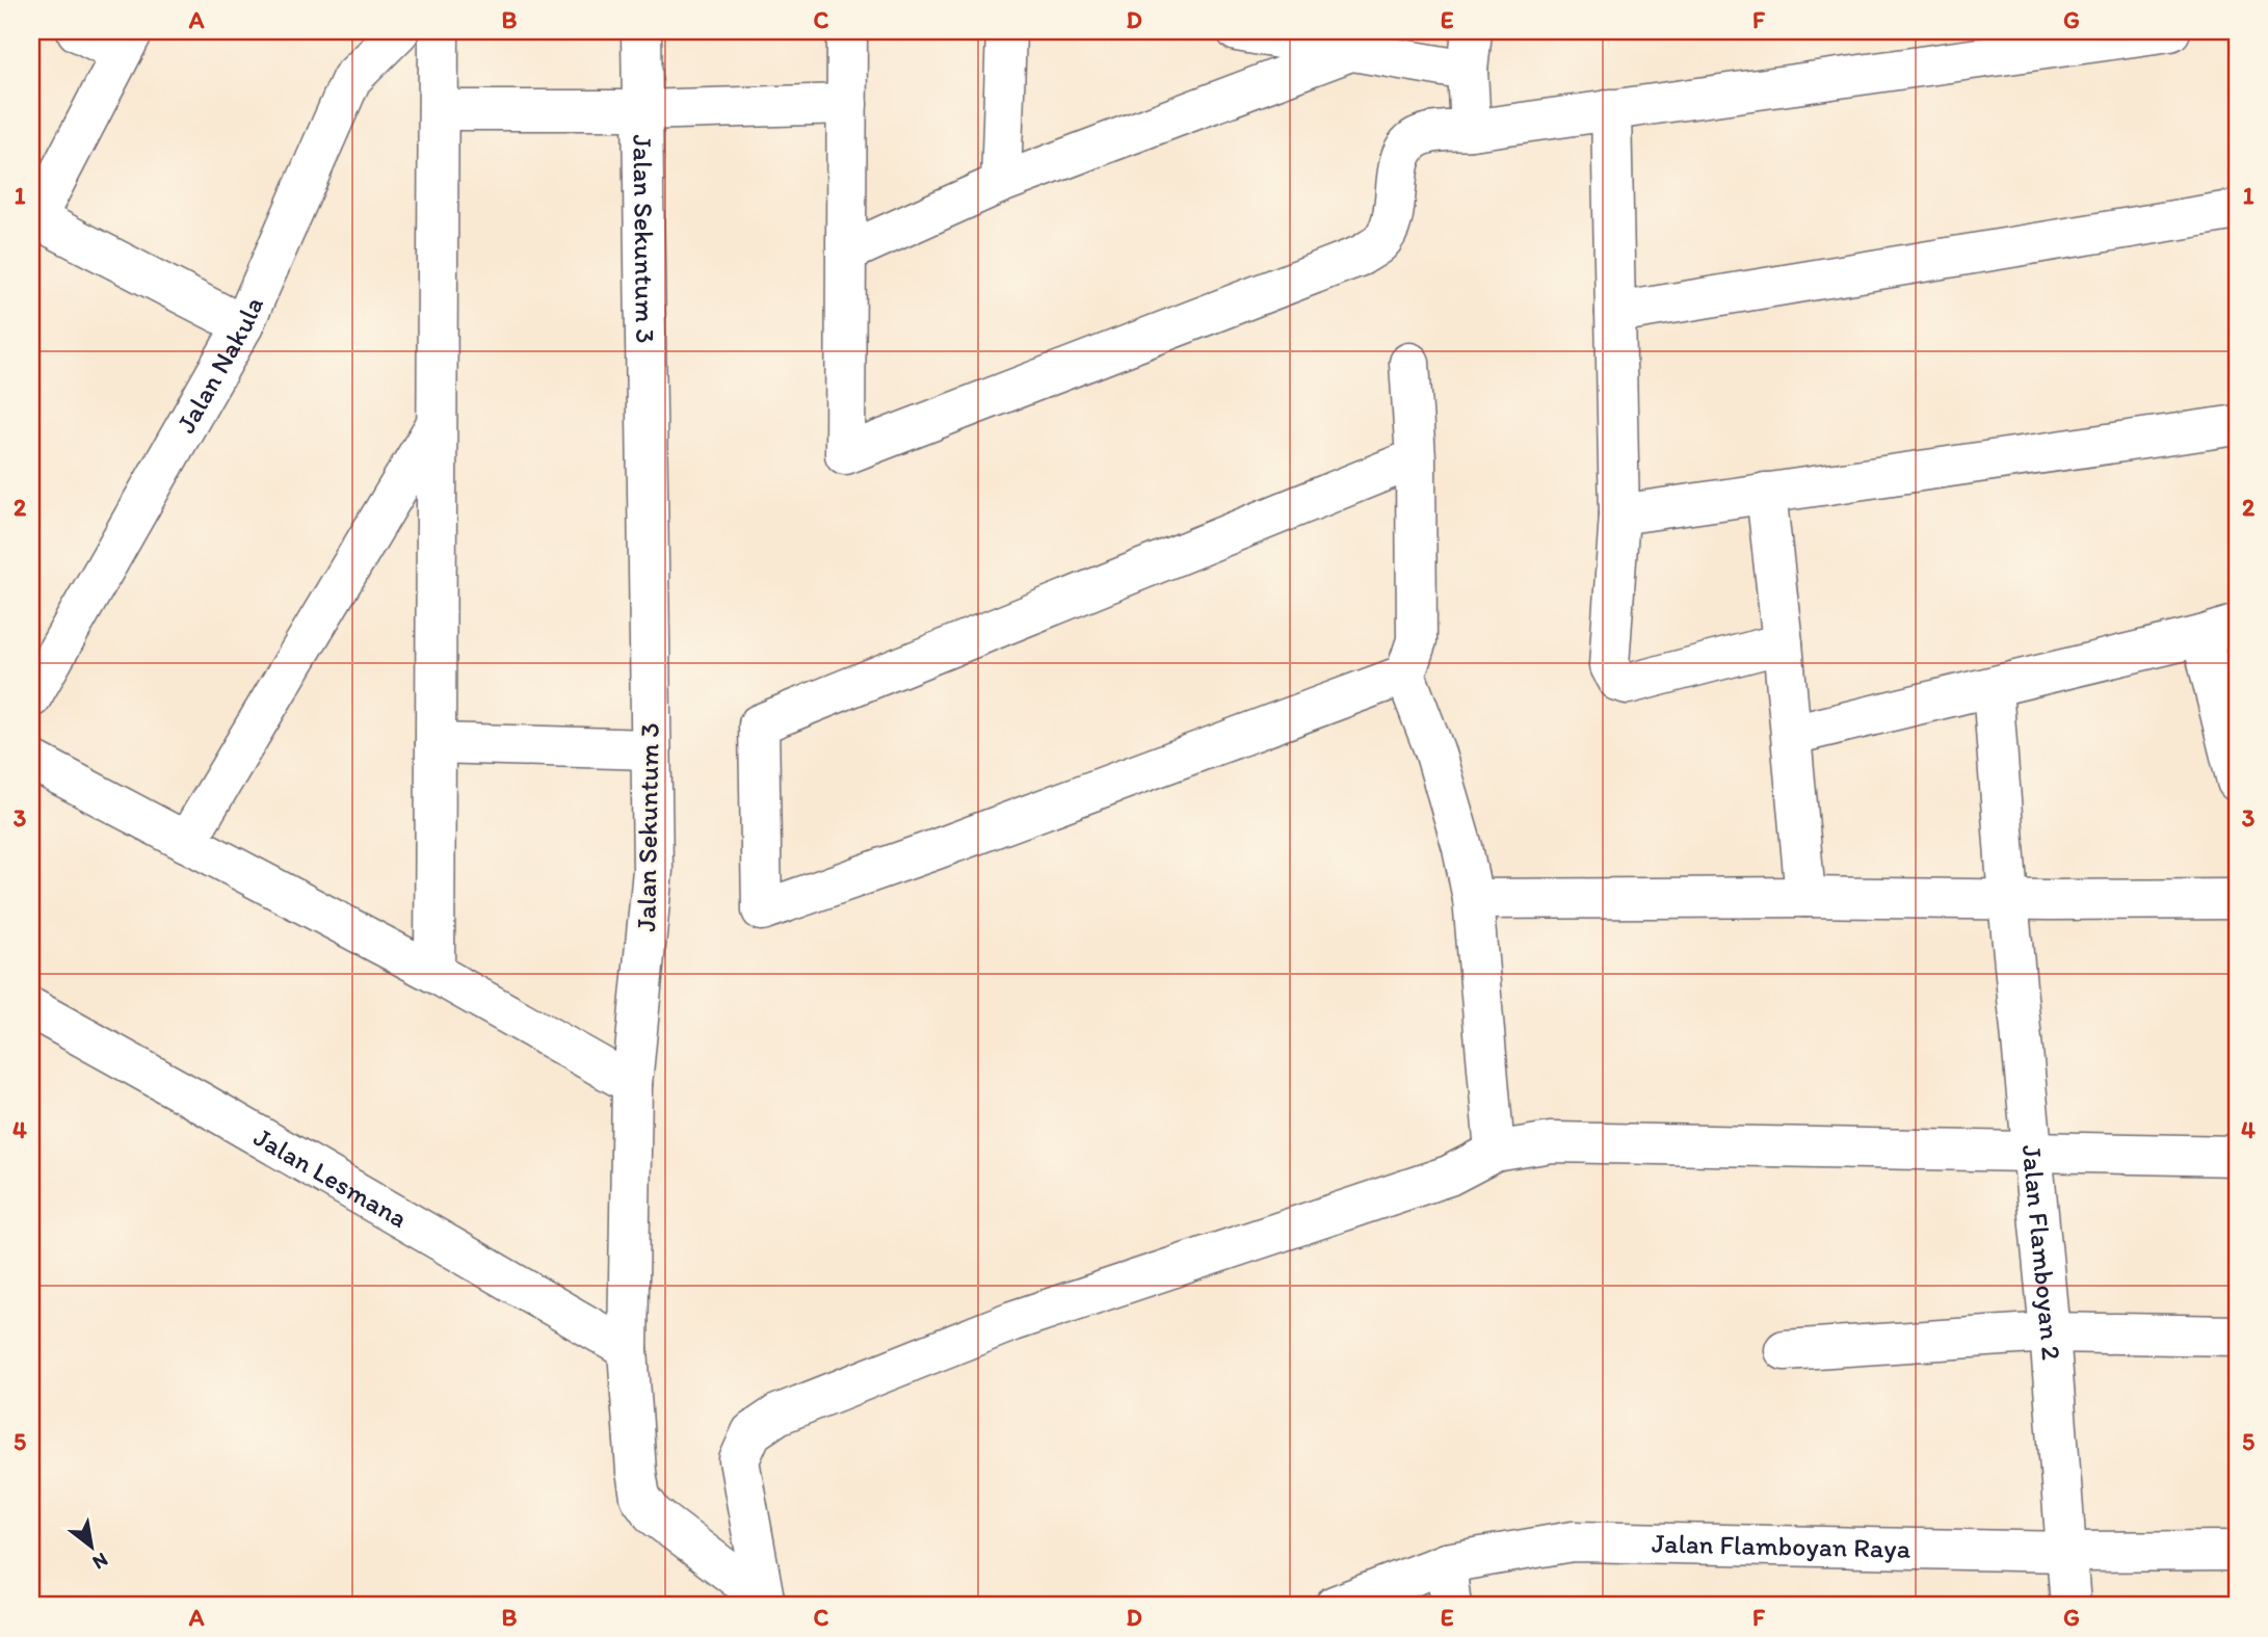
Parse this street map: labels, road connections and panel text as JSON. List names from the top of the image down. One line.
{"streets":{"street":["Jalan Sekuntum 3","Jalan Nakula","Jalan Lesmana","Jalan Flamboyan 2","Jalan Flamboyan Raya"]},"crossings":[["Jalan Sekuntum 3","Jalan Lesmana"],["Jalan Flamboyan 2","Jalan Flamboyan Raya"]],"north":"bottom right","grid":{"columns":["A","B","C","D","E","F","G"],"rows":["1","2","3","4","5"]}}
